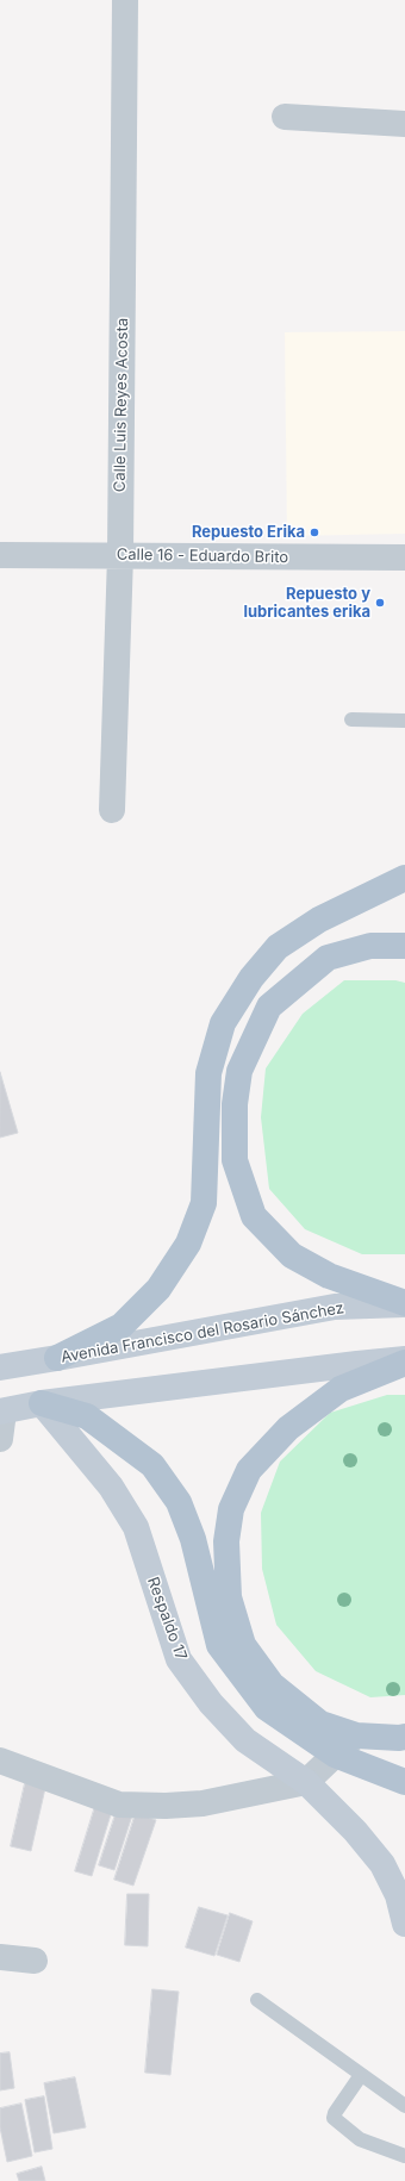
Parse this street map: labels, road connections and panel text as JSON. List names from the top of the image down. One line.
{"streets":{"main road":["Avenida Francisco del Rosario Sánchez","Respaldo 17"],"street":["Calle Luis Reyes Acosta","Calle 16 - Eduardo Brito"]},"crossings":[["Calle Luis Reyes Acosta","Calle 16 - Eduardo Brito"]],"places":["Repuesto Erika","Repuesto y lubricantes erika"]}
